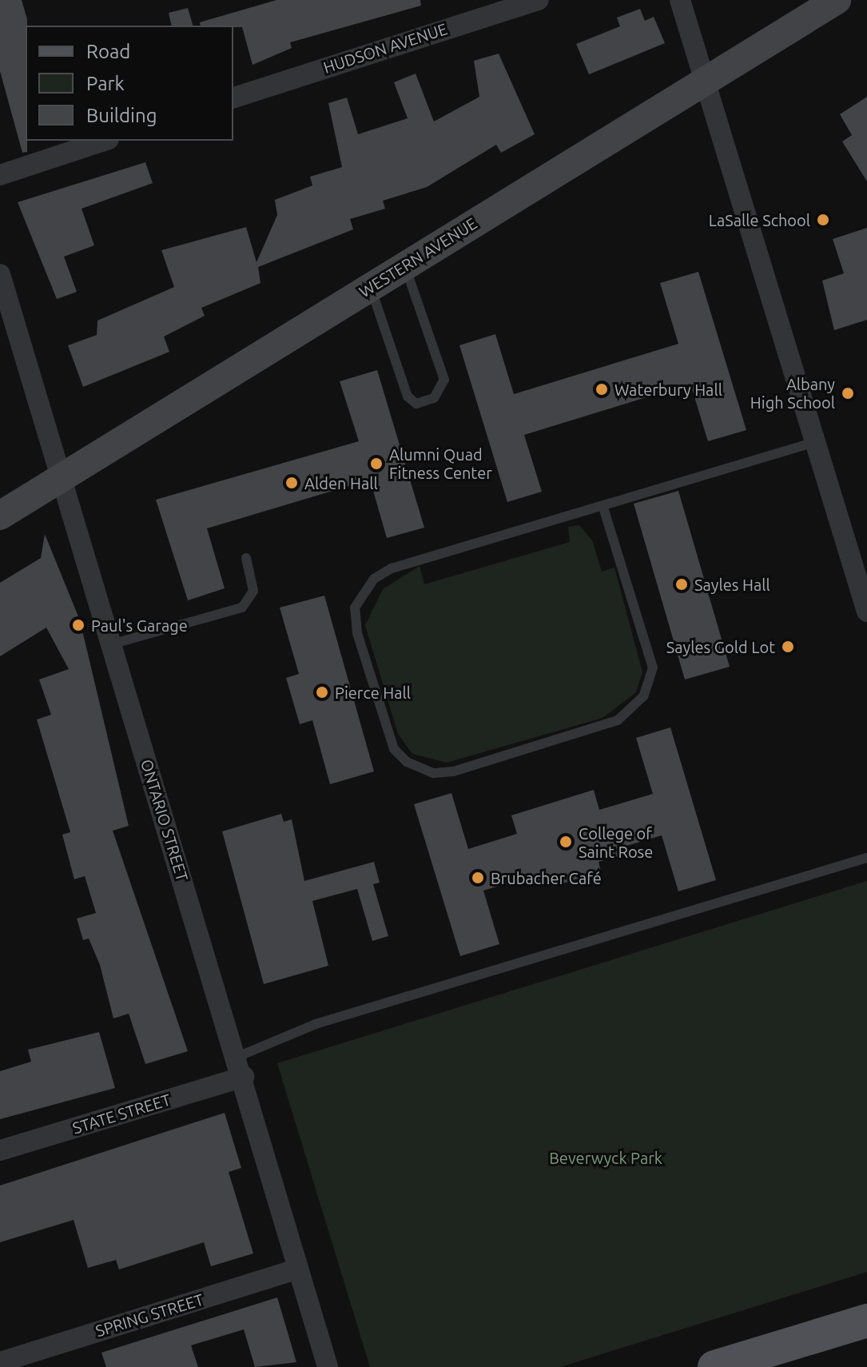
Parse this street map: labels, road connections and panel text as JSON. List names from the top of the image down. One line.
{"streets":{"street":["HUDSON AVENUE","WESTERN AVENUE","ONTARIO STREET","STATE STREET","SPRING STREET"]},"crossings":[["WESTERN AVENUE","ONTARIO STREET"],["ONTARIO STREET","STATE STREET"],["ONTARIO STREET","SPRING STREET"]],"parks":["Beverwyck Park"],"places":["LaSalle School","Waterbury Hall","Albany High School","Alumni Quad Fitness Center","Alden Hall","Sayles Hall","Paul's Garage","Sayles Gold Lot","Pierce Hall","College of Saint Rose","Brubacher Café"],"legend":["Road","Park","Building"]}
